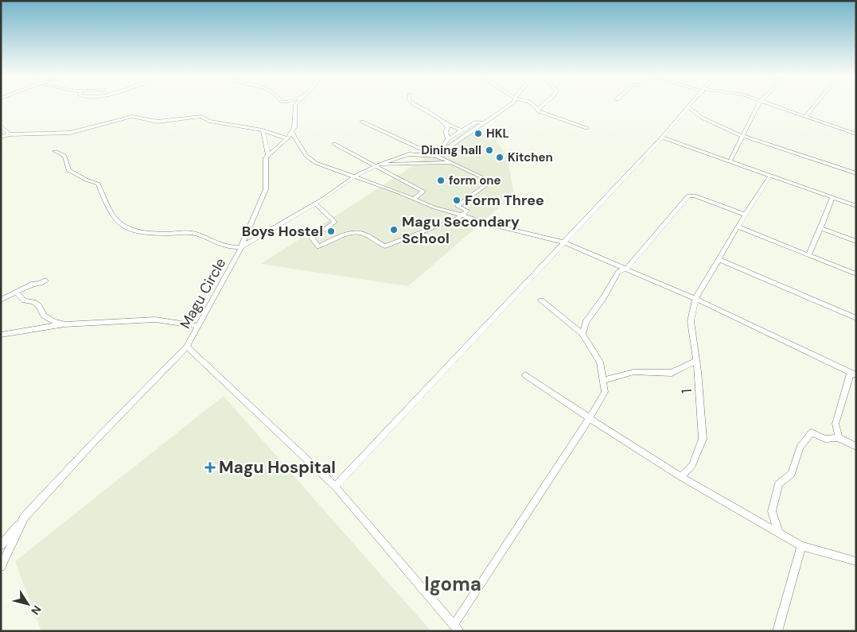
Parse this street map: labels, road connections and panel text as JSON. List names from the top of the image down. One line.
{"streets":{"street":["Magu Circle","1"]},"districts":["Igoma"],"places":{"other":["HKL","Dining hall","Kitchen","form one","Form Three","Magu Secondary School","Boys Hostel"],"health":["Magu Hospital"]},"north":"bottom right"}
